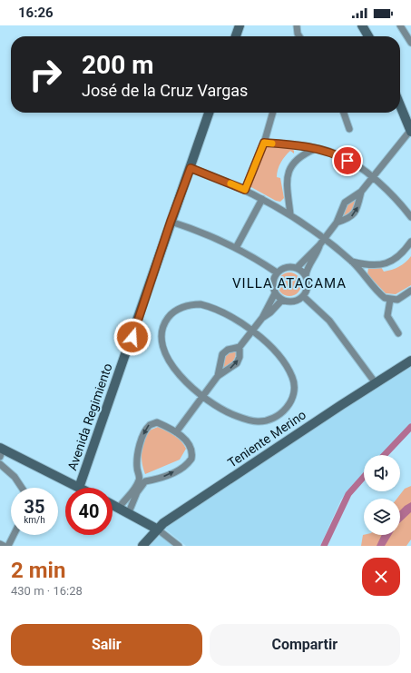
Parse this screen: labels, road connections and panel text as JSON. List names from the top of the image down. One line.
{"streets":{"street":["Avenida Regimiento","Teniente Merino"]},"districts":["VILLA ATACAMA"],"page":{"status":"16:26","turn":["200 m","José de la Cruz Vargas"],"speed":"35 km/h","limit":"40","heading":["2 min","430 m · 16:28"],"buttons":["Salir","Compartir"]}}
